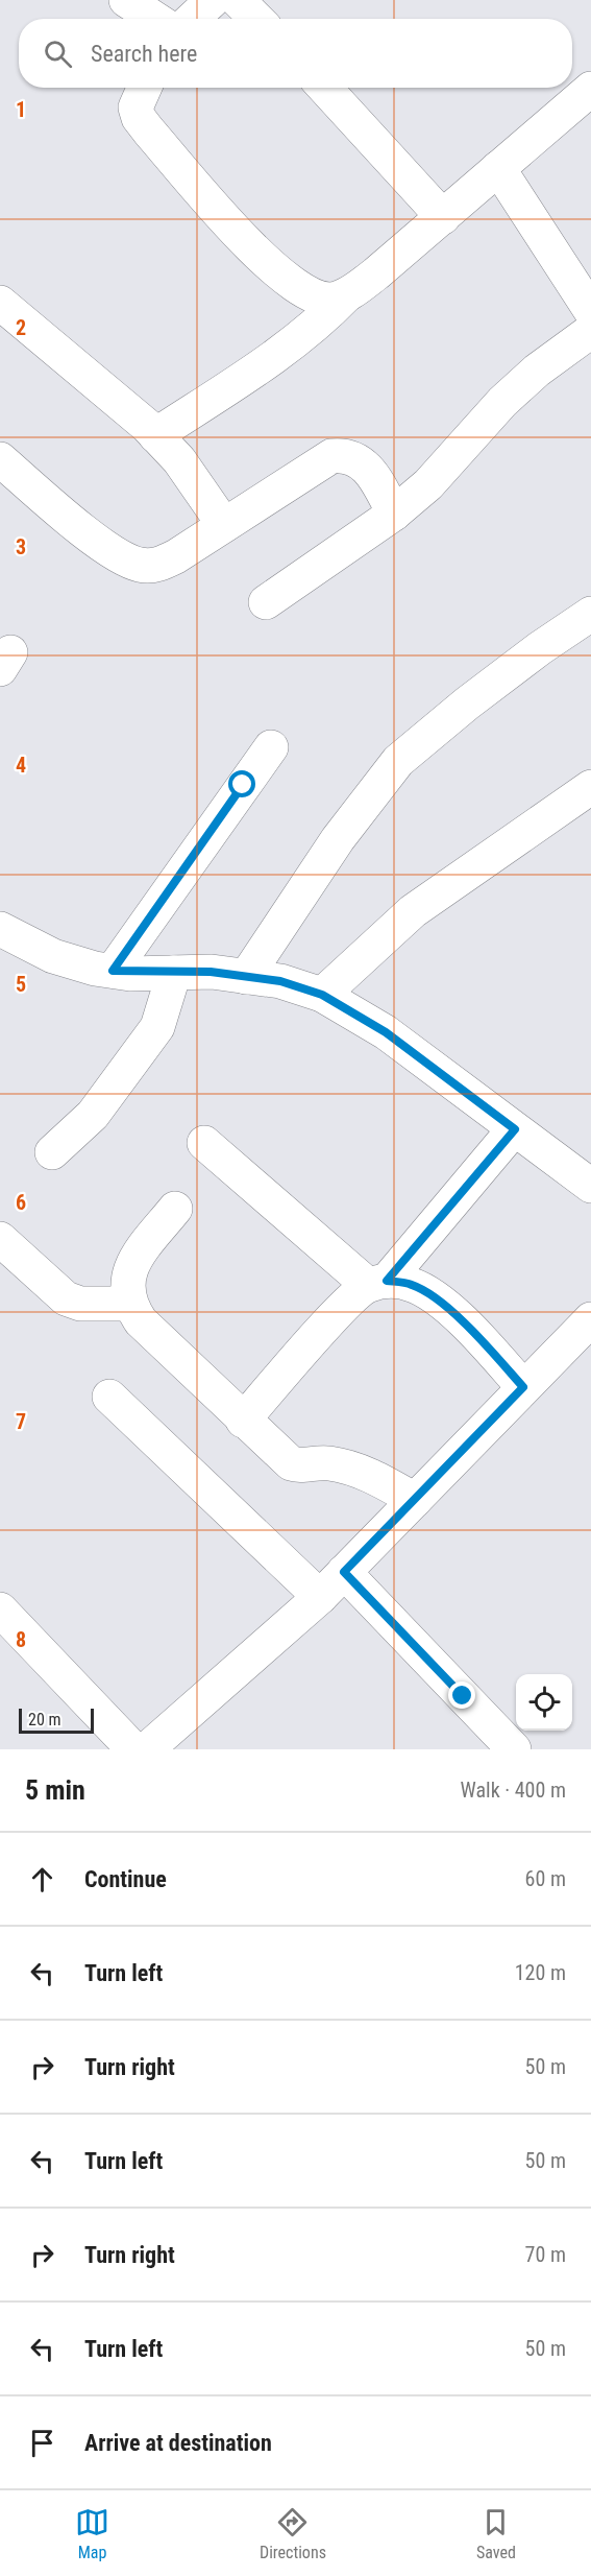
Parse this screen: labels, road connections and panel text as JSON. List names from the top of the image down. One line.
{"scale_bar":"20 m","page":{"search":"Search here","scale":"20 m","heading":["5 min","Walk · 400 m"],"list":[["Continue","60 m"],["Turn left","120 m"],["Turn right","50 m"],["Turn left","50 m"],["Turn right","70 m"],["Turn left","50 m"],"Arrive at destination"],"nav":["Map","Directions","Saved"]},"grid":{"rows":["1","2","3","4","5","6","7","8"]}}
